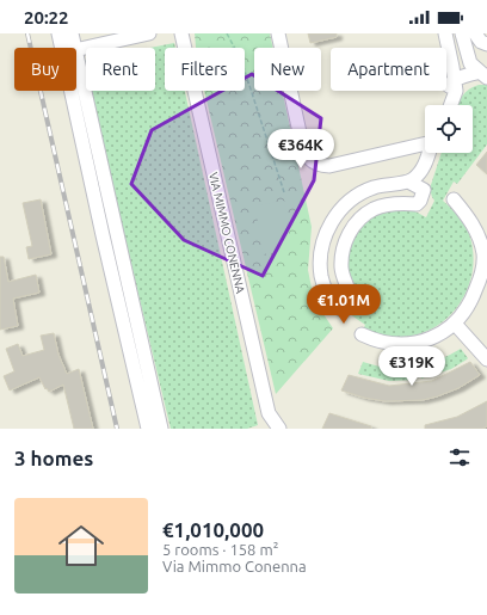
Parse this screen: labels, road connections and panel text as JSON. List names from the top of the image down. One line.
{"streets":{"street":["VIA MIMMO CONENNA"]},"page":{"status":"20:22","chip":["Buy","Rent","Filters","New","Apartment"],"price":["€364K","€1.01M","€319K"],"heading":"3 homes","list":[{"name":"€1,010,000","note":"5 rooms · 158 m² · Via Mimmo Conenna"}]}}
